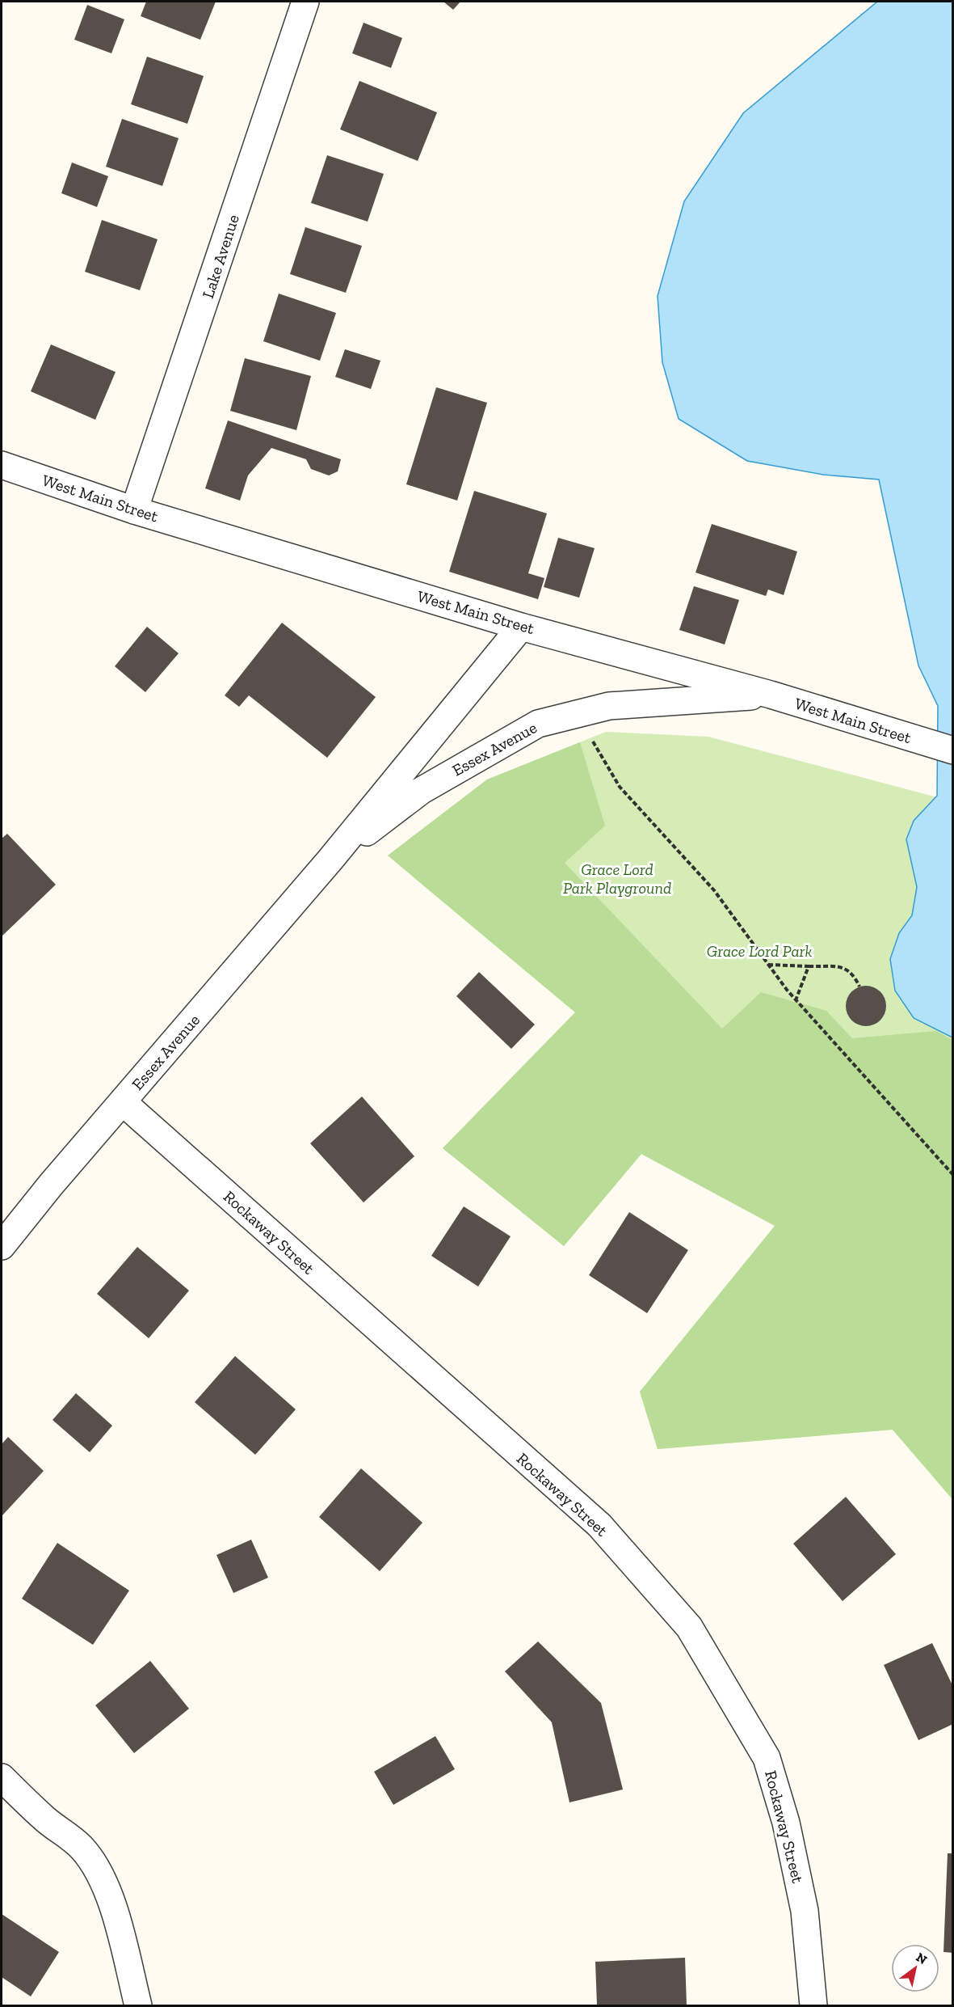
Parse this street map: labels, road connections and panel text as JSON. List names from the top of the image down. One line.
{"streets":{"street":["Lake Avenue","West Main Street","Essex Avenue","Rockaway Street"]},"crossings":[["Lake Avenue","West Main Street"],["West Main Street","Essex Avenue"],["Essex Avenue","Rockaway Street"]],"parks":["Grace Lord Park Playground","Grace Lord Park"],"north":"top right"}
